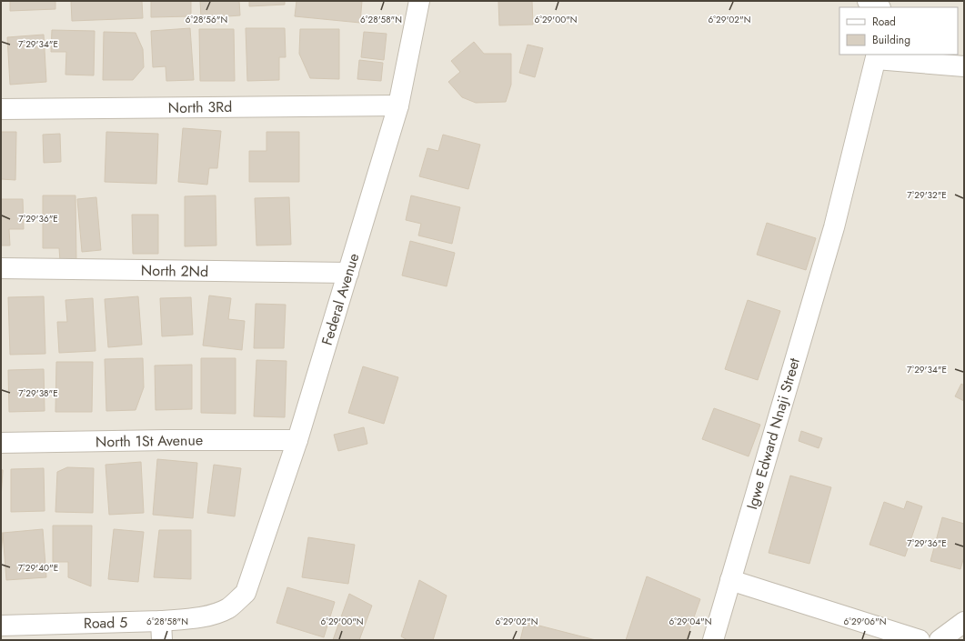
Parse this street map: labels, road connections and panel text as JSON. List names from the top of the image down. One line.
{"streets":{"street":["North 3Rd","North 2Nd","Federal Avenue","Igwe Edward Nnaji Street","North 1St Avenue","Road 5"]},"crossings":[["North 3Rd","Federal Avenue"],["North 2Nd","Federal Avenue"],["Federal Avenue","North 1St Avenue"],["Federal Avenue","Road 5"]],"legend":["Road","Building"],"coordinates":["6°28'58\"N","6°29'00\"N","6°29'02\"N","6°28'56\"N","7°29'34\"E","7°29'32\"E","7°29'36\"E","7°29'38\"E","7°29'40\"E","6°29'04\"N","6°29'06\"N"]}
